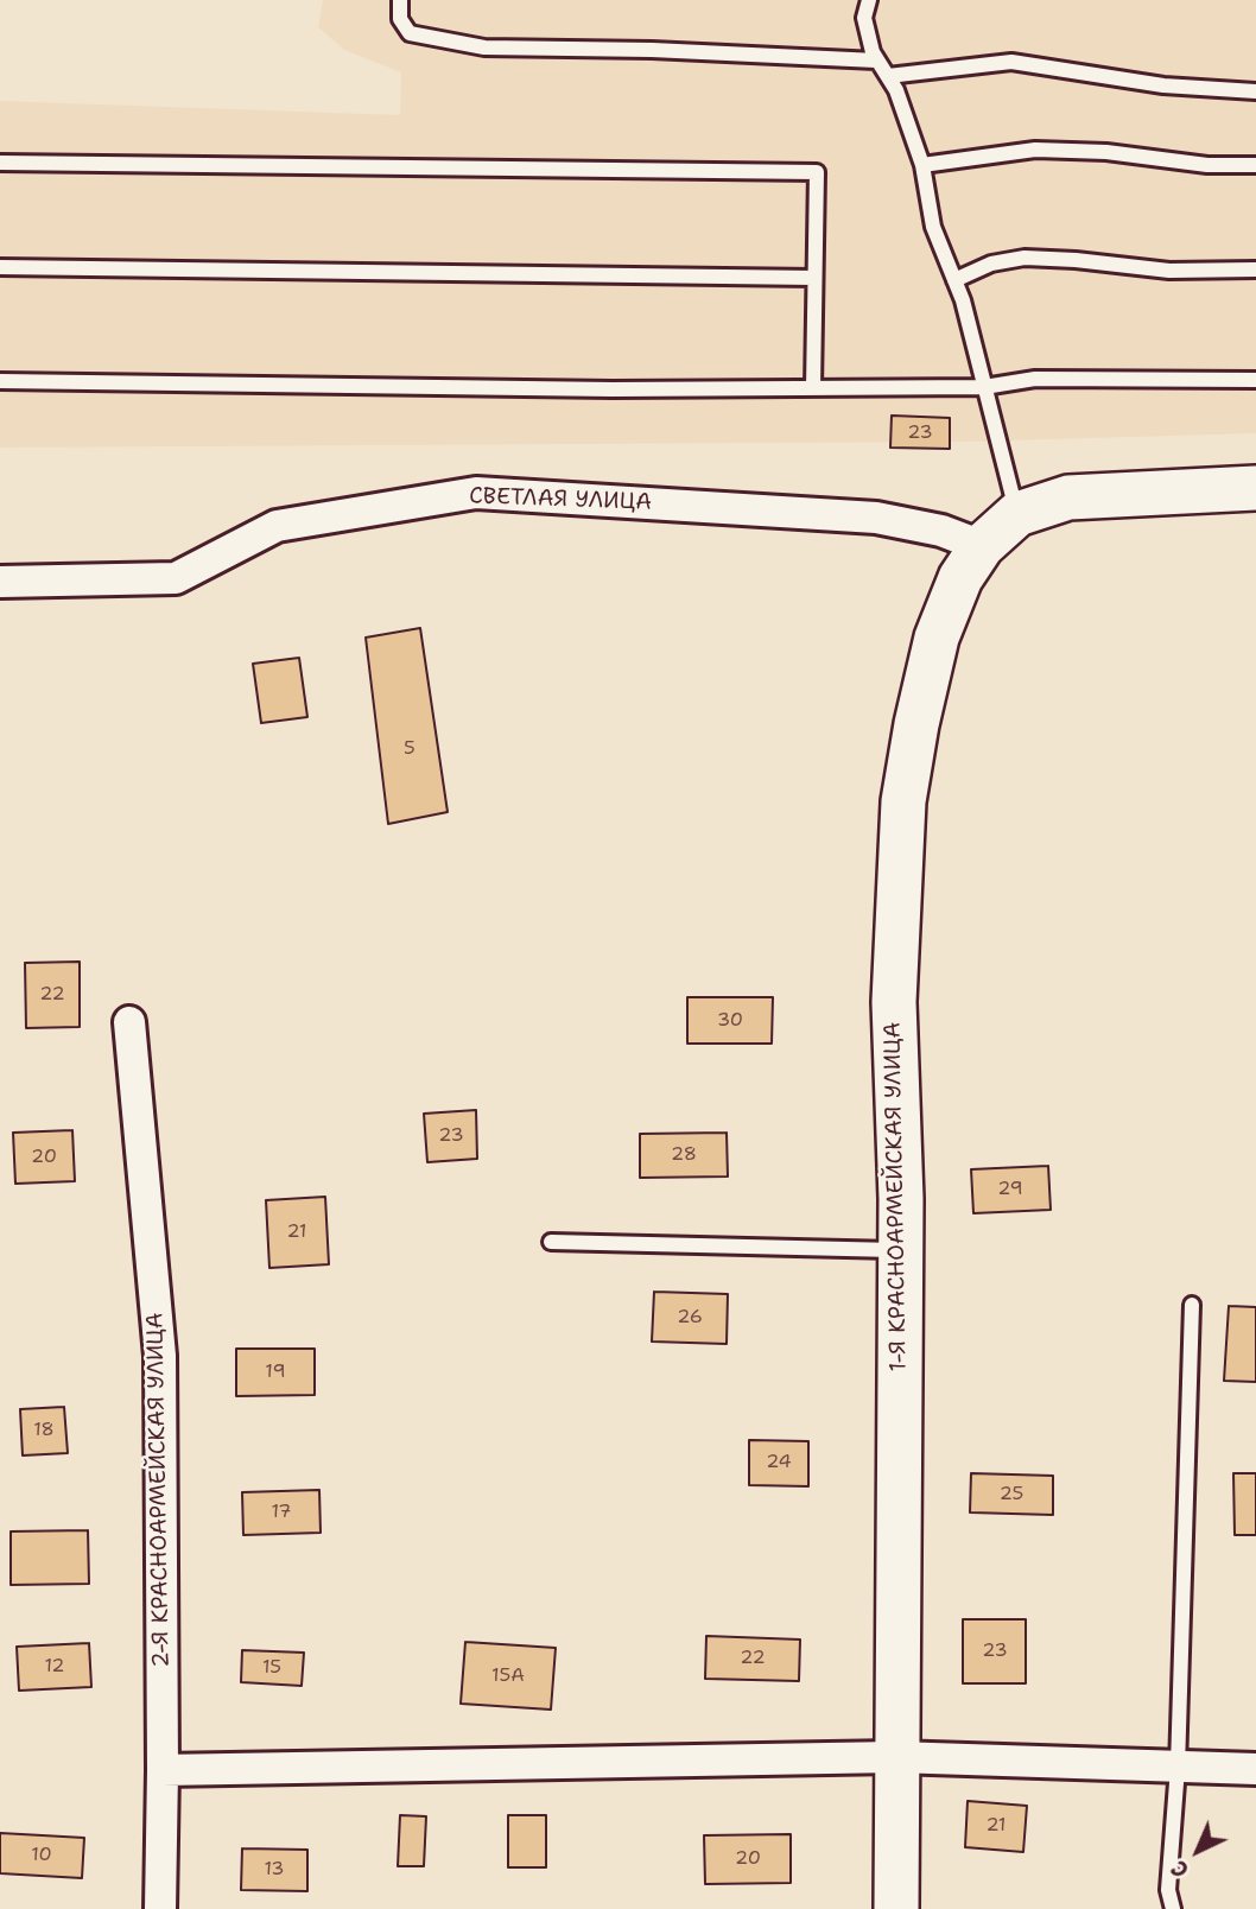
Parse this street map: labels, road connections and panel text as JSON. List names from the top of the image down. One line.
{"streets":{"street":["СВЕТЛАЯ УЛИЦА","1-Я КРАСНОАРМЕЙСКАЯ УЛИЦА","2-Я КРАСНОАРМЕЙСКАЯ УЛИЦА"]},"crossings":[["СВЕТЛАЯ УЛИЦА","1-Я КРАСНОАРМЕЙСКАЯ УЛИЦА"]],"house_numbers":["23","5","22","30","23","28","20","29","21","26","19","18","24","25","17","23","22","12","15","15А","21","10","20","13"],"north":"bottom left"}
